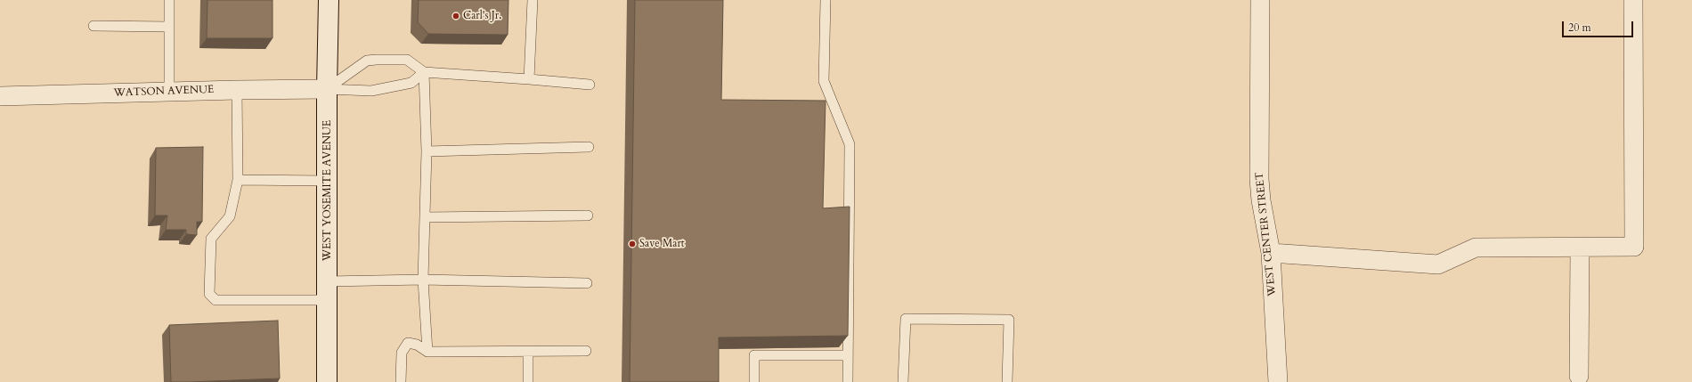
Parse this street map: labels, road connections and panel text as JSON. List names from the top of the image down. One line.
{"streets":{"main road":["WEST YOSEMITE AVENUE"],"street":["WATSON AVENUE","WEST CENTER STREET"]},"crossings":[["WATSON AVENUE","WEST YOSEMITE AVENUE"]],"places":["Carl's Jr.","Save Mart"],"scale_bar":"20 m"}
